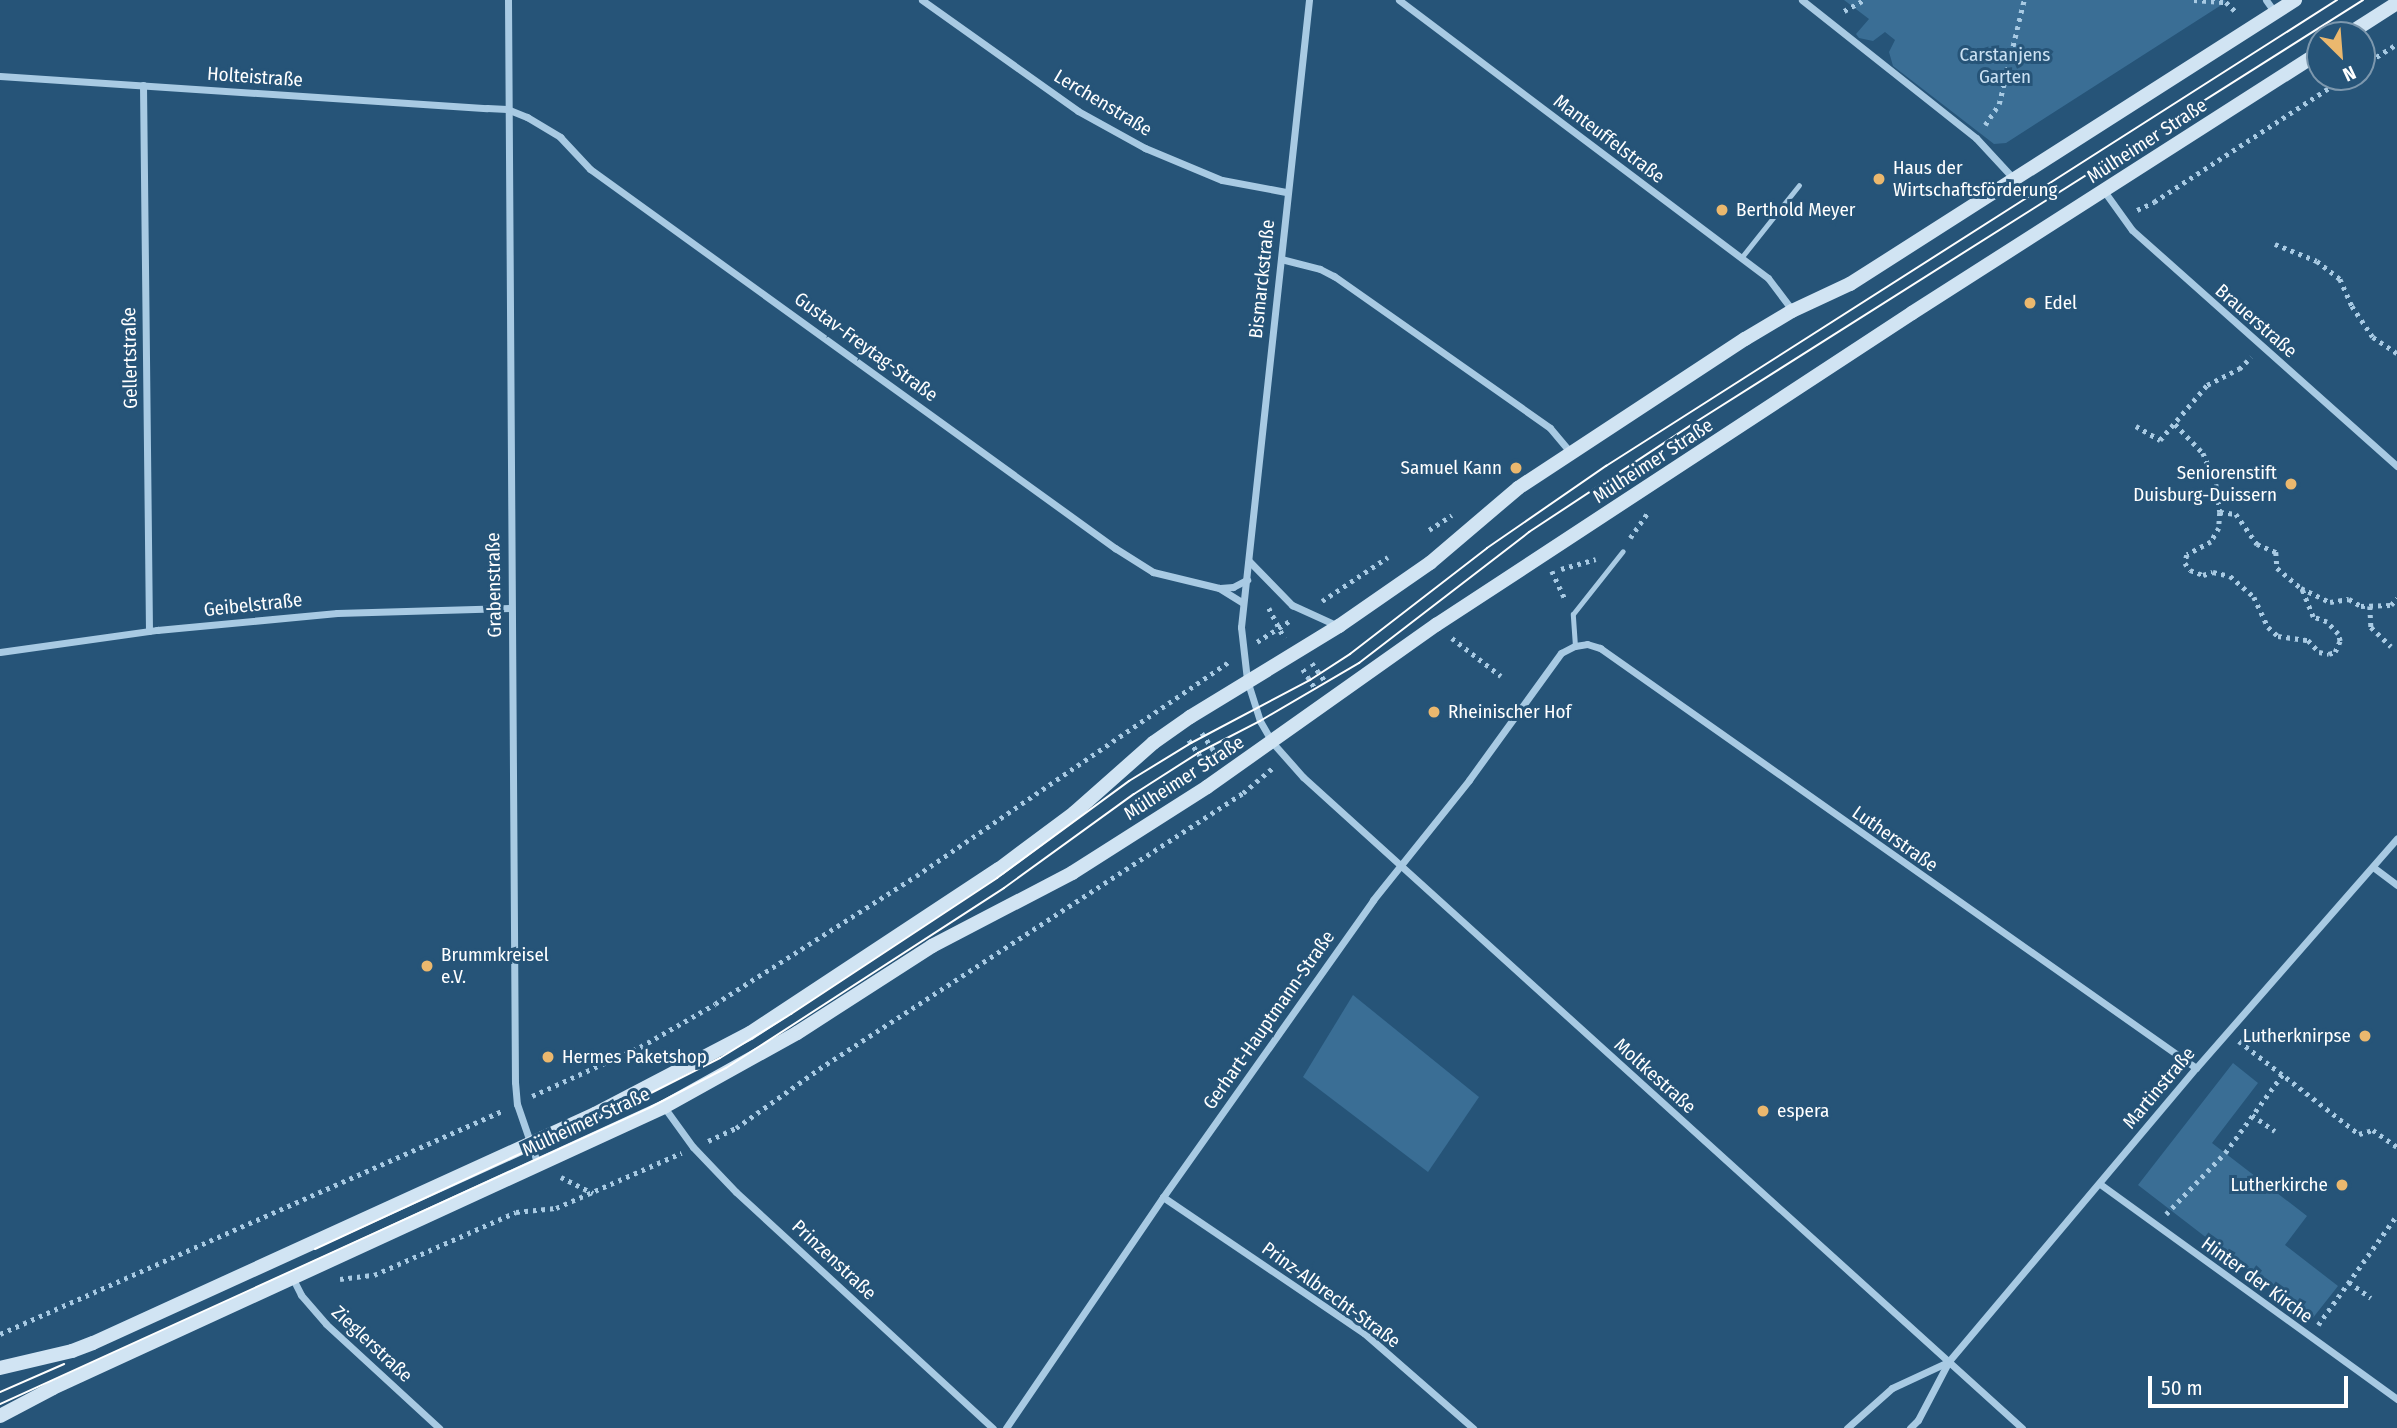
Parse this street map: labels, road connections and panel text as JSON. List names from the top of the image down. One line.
{"streets":{"main road":["Mülheimer Straße"],"street":["Holteistraße","Lerchenstraße","Manteuffelstraße","Bismarckstraße","Brauerstraße","Gustav-Freytag-Straße","Gellertstraße","Grabenstraße","Geibelstraße","Lutherstraße","Gerhart-Hauptmann-Straße","Moltkestraße","Martinstraße","Prinzenstraße","Hinter der Kirche","Prinz-Albrecht-Straße","Zieglerstraße"]},"crossings":[["Holteistraße","Gustav-Freytag-Straße"],["Holteistraße","Gellertstraße"],["Holteistraße","Grabenstraße"],["Lerchenstraße","Bismarckstraße"],["Manteuffelstraße","Mülheimer Straße"],["Mülheimer Straße","Bismarckstraße"],["Mülheimer Straße","Brauerstraße"],["Mülheimer Straße","Grabenstraße"],["Mülheimer Straße","Moltkestraße"],["Mülheimer Straße","Prinzenstraße"],["Mülheimer Straße","Zieglerstraße"],["Bismarckstraße","Gustav-Freytag-Straße"],["Bismarckstraße","Moltkestraße"],["Gustav-Freytag-Straße","Grabenstraße"],["Gellertstraße","Geibelstraße"],["Grabenstraße","Geibelstraße"],["Lutherstraße","Gerhart-Hauptmann-Straße"],["Lutherstraße","Martinstraße"],["Gerhart-Hauptmann-Straße","Moltkestraße"],["Gerhart-Hauptmann-Straße","Prinz-Albrecht-Straße"],["Moltkestraße","Martinstraße"],["Martinstraße","Hinter der Kirche"]],"parks":["Carstanjens Garten"],"places":["Haus der Wirtschaftsförderung","Berthold Meyer","Edel","Samuel Kann","Seniorenstift Duisburg-Duissern","Rheinischer Hof","Brummkreisel e.V.","Lutherknirpse","Hermes Paketshop","espera","Lutherkirche"],"scale_bar":"50 m","north":"bottom right"}
